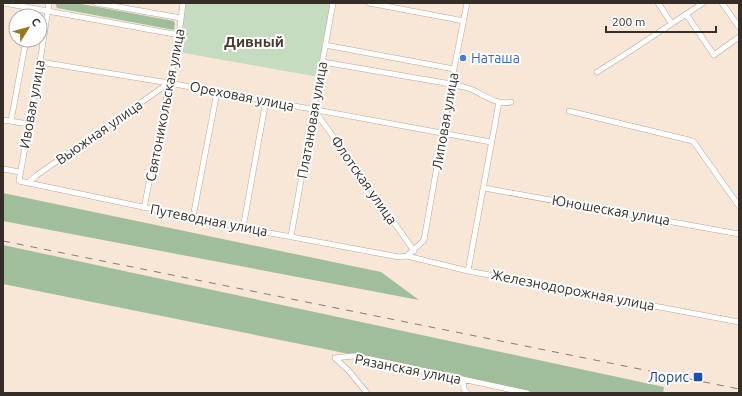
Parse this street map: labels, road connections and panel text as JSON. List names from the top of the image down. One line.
{"streets":{"street":["Ореховая улица","Ивовая улица","Святоникольская улица","Платановая улица","Липовая улица","Вьюжная улица","Флотская улица","Юношеская улица","Путеводная улица","Железнодорожная улица","Рязанская улица"]},"crossings":[["Ореховая улица","Ивовая улица"],["Ореховая улица","Святоникольская улица"],["Ореховая улица","Платановая улица"],["Ореховая улица","Липовая улица"],["Ореховая улица","Вьюжная улица"],["Ореховая улица","Флотская улица"],["Ивовая улица","Путеводная улица"],["Святоникольская улица","Вьюжная улица"],["Святоникольская улица","Путеводная улица"],["Платановая улица","Флотская улица"],["Платановая улица","Путеводная улица"],["Липовая улица","Флотская улица"],["Вьюжная улица","Путеводная улица"],["Путеводная улица","Железнодорожная улица"]],"districts":["Дивный"],"places":{"other":["Наташа"],"transit":["Лорис"]},"scale_bar":"200 m","north":"top right"}
